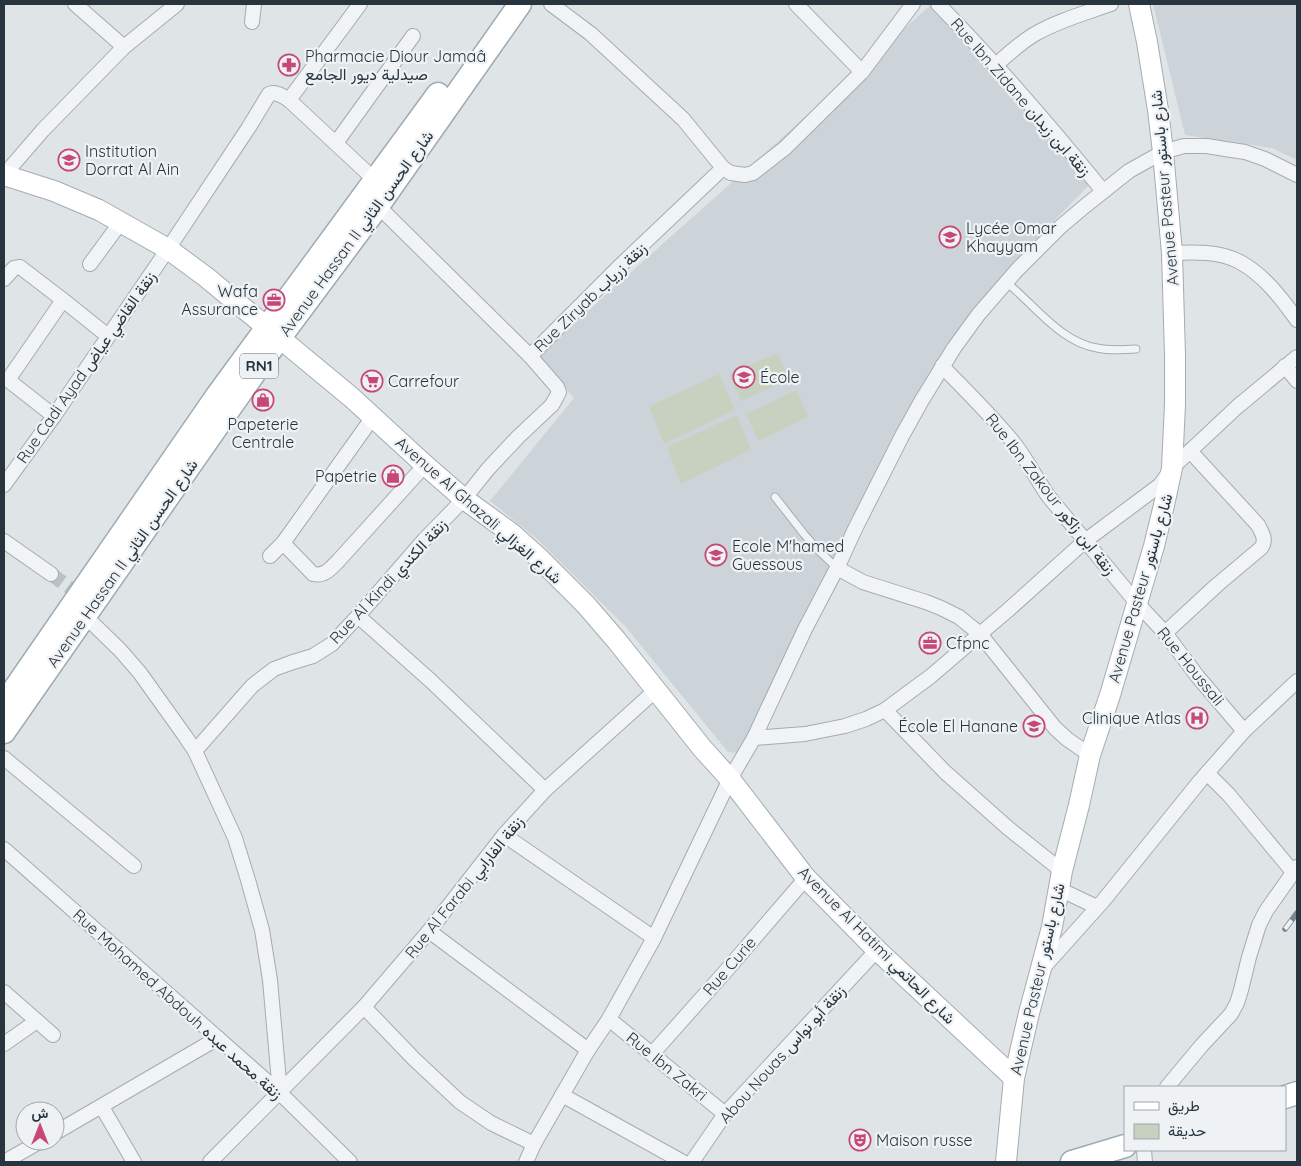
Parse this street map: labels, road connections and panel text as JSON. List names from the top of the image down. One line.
{"streets":{"main road":["Avenue Hassan II شارع الحسن الثاني","RN1"],"street":["Rue Ibn Zidane زنقة ابن زيدان","Avenue Pasteur شارع باستور","Rue Ziryab زنقة زرياب","Rue Cadi Ayad زنقة القاضي عياض","Rue Ibn Zakour زنقة ابن زاكور","Avenue Al Ghazali شارع الغزالي","Rue Al Kindi زنقة الكندي","Rue Houssali","Rue Al Farabi زنقة الفارابي","Avenue Al Hatimi شارع الحاتمي","Rue Curie","Rue Mohamed Abdouh زنقة محمد عبده","Abou Nouas زنقة أبو نواس","Rue Ibn Zakri"]},"crossings":[["Avenue Pasteur شارع باستور","Rue Ibn Zakour زنقة ابن زاكور"],["Avenue Pasteur شارع باستور","Rue Houssali"],["Avenue Pasteur شارع باستور","Avenue Al Hatimi شارع الحاتمي"],["Avenue Hassan II شارع الحسن الثاني","Avenue Al Ghazali شارع الغزالي"],["Rue Ziryab زنقة زرياب","Avenue Al Ghazali شارع الغزالي"],["Rue Ziryab زنقة زرياب","Rue Al Kindi زنقة الكندي"],["Rue Cadi Ayad زنقة القاضي عياض","Avenue Al Ghazali شارع الغزالي"],["Rue Ibn Zakour زنقة ابن زاكور","Rue Houssali"],["Avenue Al Ghazali شارع الغزالي","Rue Al Kindi زنقة الكندي"],["Avenue Al Ghazali شارع الغزالي","Rue Al Farabi زنقة الفارابي"],["Avenue Al Ghazali شارع الغزالي","Avenue Al Hatimi شارع الحاتمي"],["Rue Al Farabi زنقة الفارابي","Rue Mohamed Abdouh زنقة محمد عبده"],["Avenue Al Hatimi شارع الحاتمي","Rue Curie"],["Avenue Al Hatimi شارع الحاتمي","Abou Nouas زنقة أبو نواس"],["Rue Curie","Rue Ibn Zakri"],["Abou Nouas زنقة أبو نواس","Rue Ibn Zakri"]],"places":{"pharmacy":["Pharmacie Diour Jamaâ صيدلية ديور الجامع"],"school or university":["Institution Dorrat Al Ain","Lycée Omar Khayyam","École","Ecole M'hamed Guessous","École El Hanane"],"office":["Wafa Assurance","Cfpnc"],"supermarket":["Carrefour"],"shop":["Papeterie Centrale","Papetrie"],"hospital":["Clinique Atlas"],"theatre":["Maison russe"]},"legend":["طريق","حديقة"],"north":"top"}
